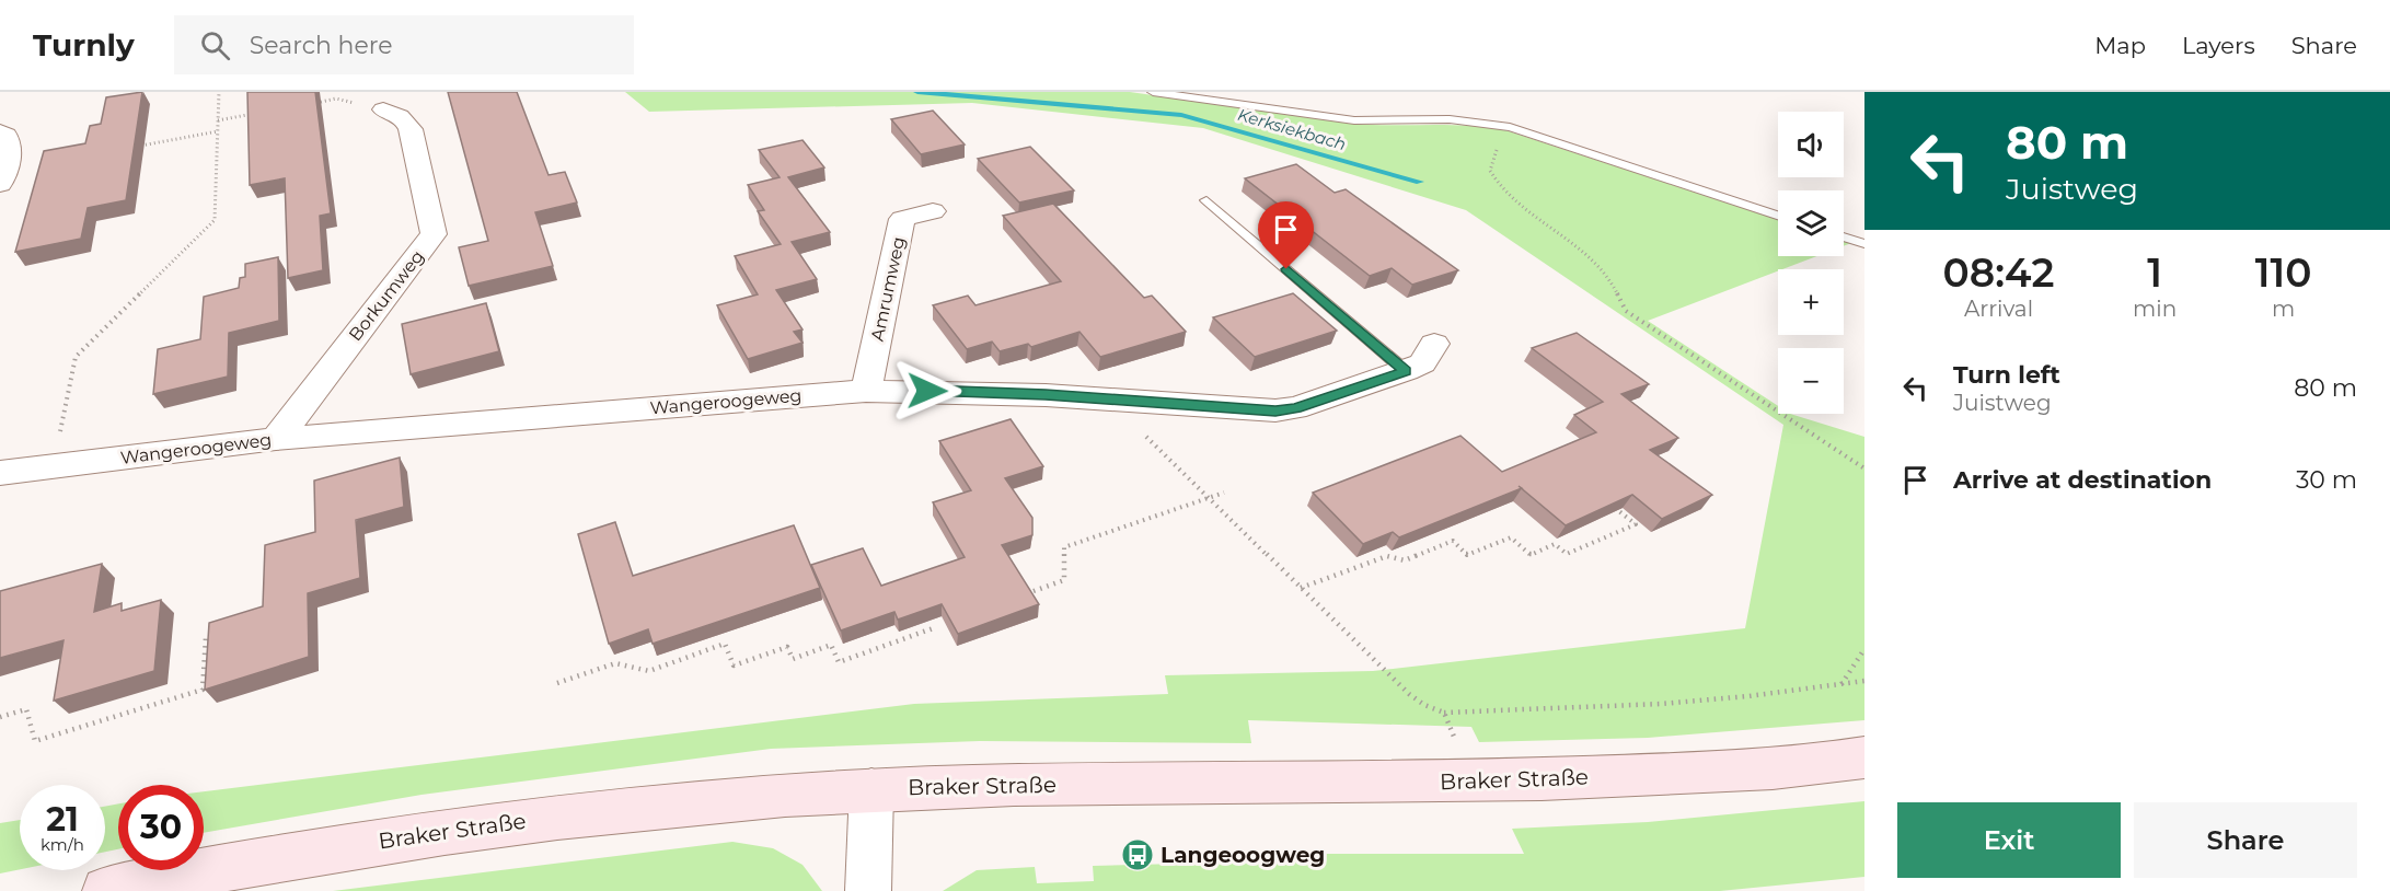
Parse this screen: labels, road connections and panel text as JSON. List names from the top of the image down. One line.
{"streets":{"main road":["Braker Straße"],"street":["Amrumweg","Borkumweg","Wangeroogeweg"]},"crossings":[["Amrumweg","Wangeroogeweg"],["Borkumweg","Wangeroogeweg"]],"water":["Kerksiekbach"],"places":{"bus stop":["Langeoogweg"]},"page":{"header":"Turnly","search":"Search here","nav":["Map","Layers","Share"],"turn":["80 m","Juistweg"],"map_buttons":["+","−"],"eta":["08:42","Arrival","1","min","110","m"],"list":[{"name":"Turn left","note":"Juistweg","value":"80 m"},{"name":"Arrive at destination","value":"30 m"}],"speed":"21 km/h","limit":"30","buttons":["Exit","Share"]}}
